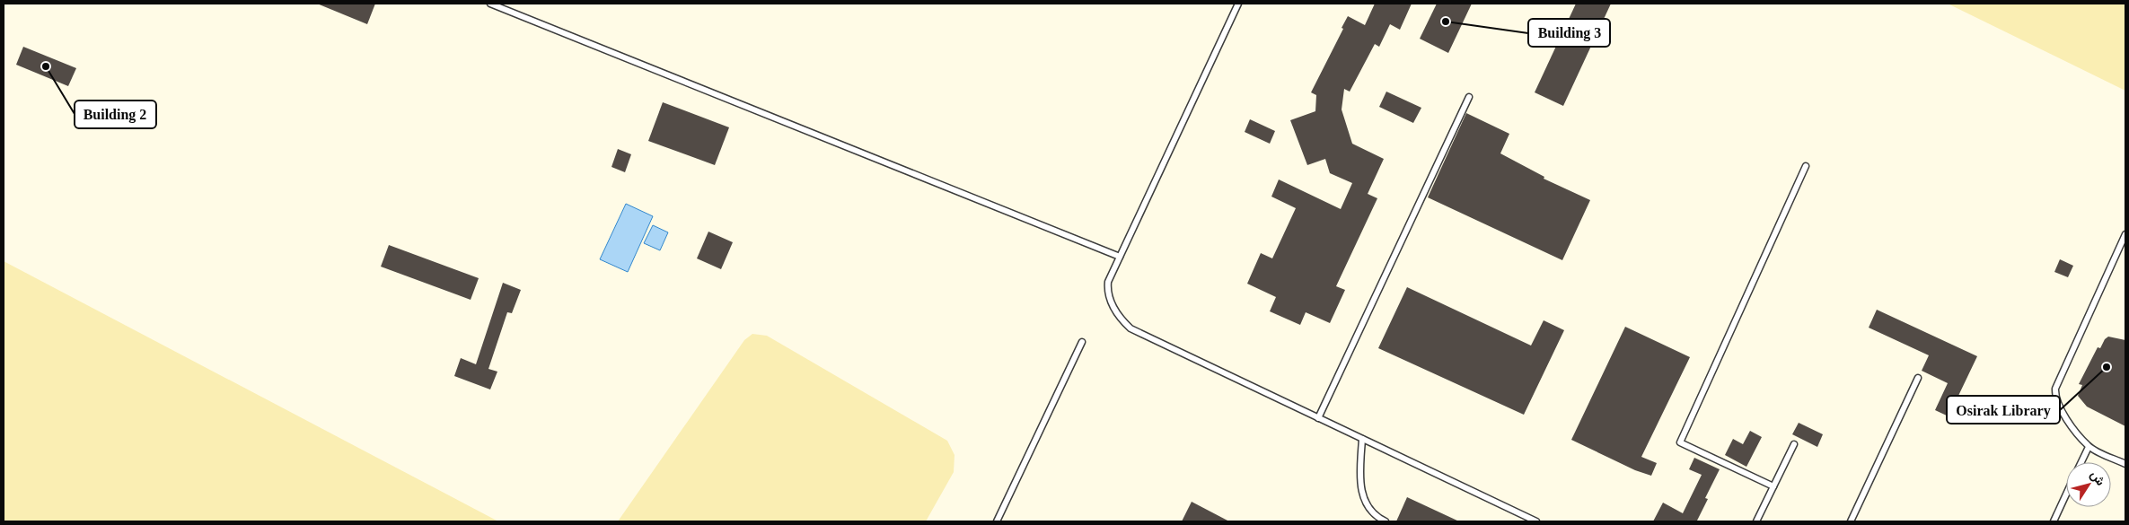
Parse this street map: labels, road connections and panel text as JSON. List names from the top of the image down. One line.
{"places":["Building 3","Building 2","Osirak Library"],"north":"top right"}
